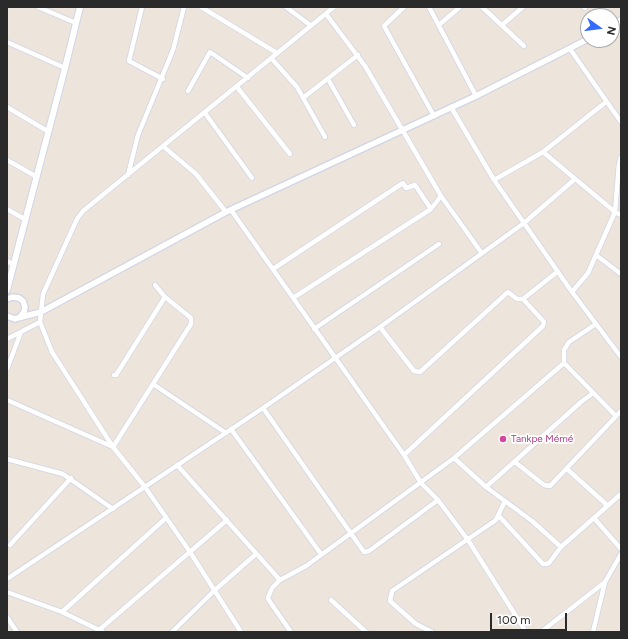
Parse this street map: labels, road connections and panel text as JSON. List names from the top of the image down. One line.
{"places":["Tankpe Mémé"],"scale_bar":"100 m","north":"right"}
